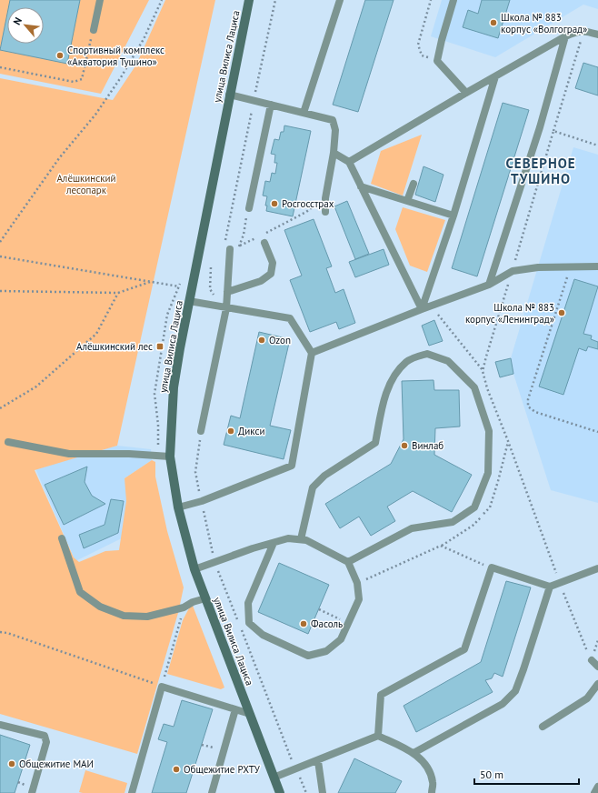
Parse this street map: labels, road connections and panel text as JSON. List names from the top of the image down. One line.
{"streets":{"main road":["улица Вилиса Лациса"]},"districts":["СЕВЕРНОЕ ТУШИНО"],"parks":["Алёшкинский лесопарк"],"places":{"other":["Школа № 883 корпус «Волгоград»","Спортивный комплекс «Акватория Тушино»","Росгосстрах","Школа № 883 корпус «Ленинград»","Ozon","Дикси","Винлаб","Фасоль","Общежитие МАИ","Общежитие РХТУ"],"transit":["Алёшкинский лес"]},"scale_bar":"50 m","north":"top left"}
